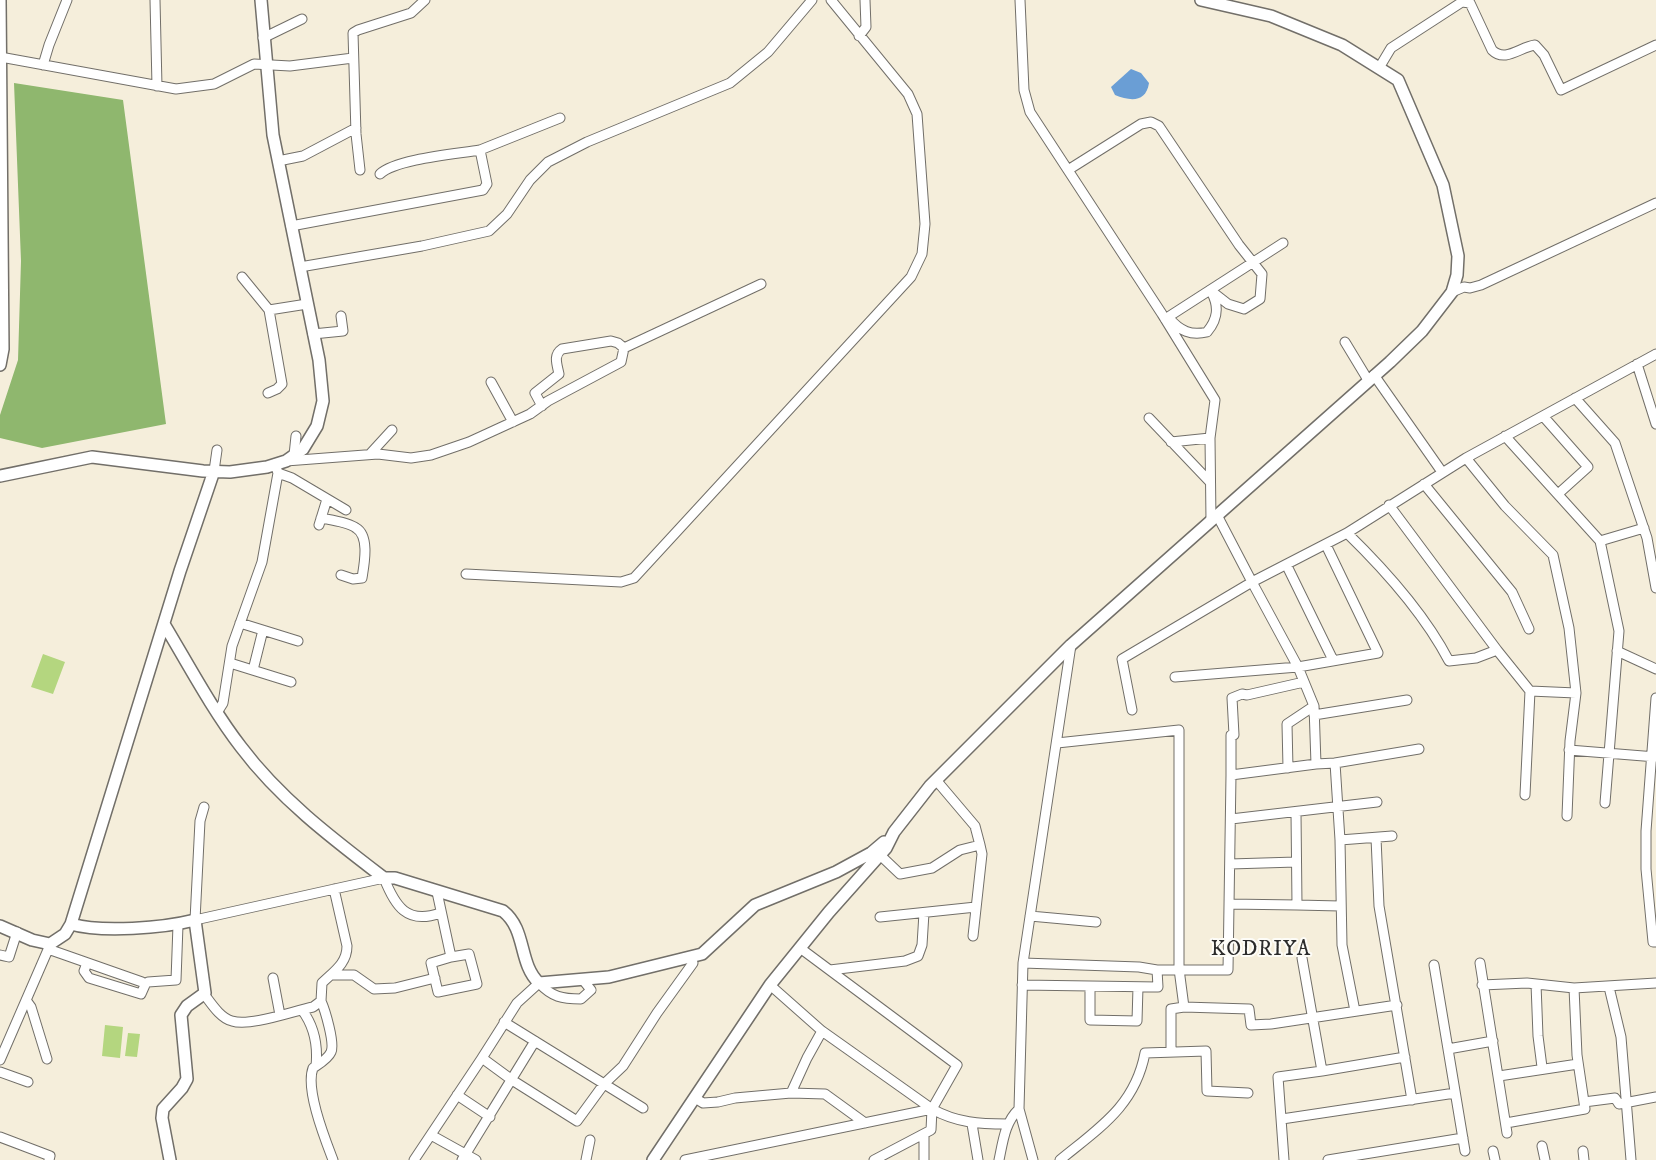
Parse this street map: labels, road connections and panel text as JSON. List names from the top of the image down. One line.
{"districts":["KODRIYA"]}
